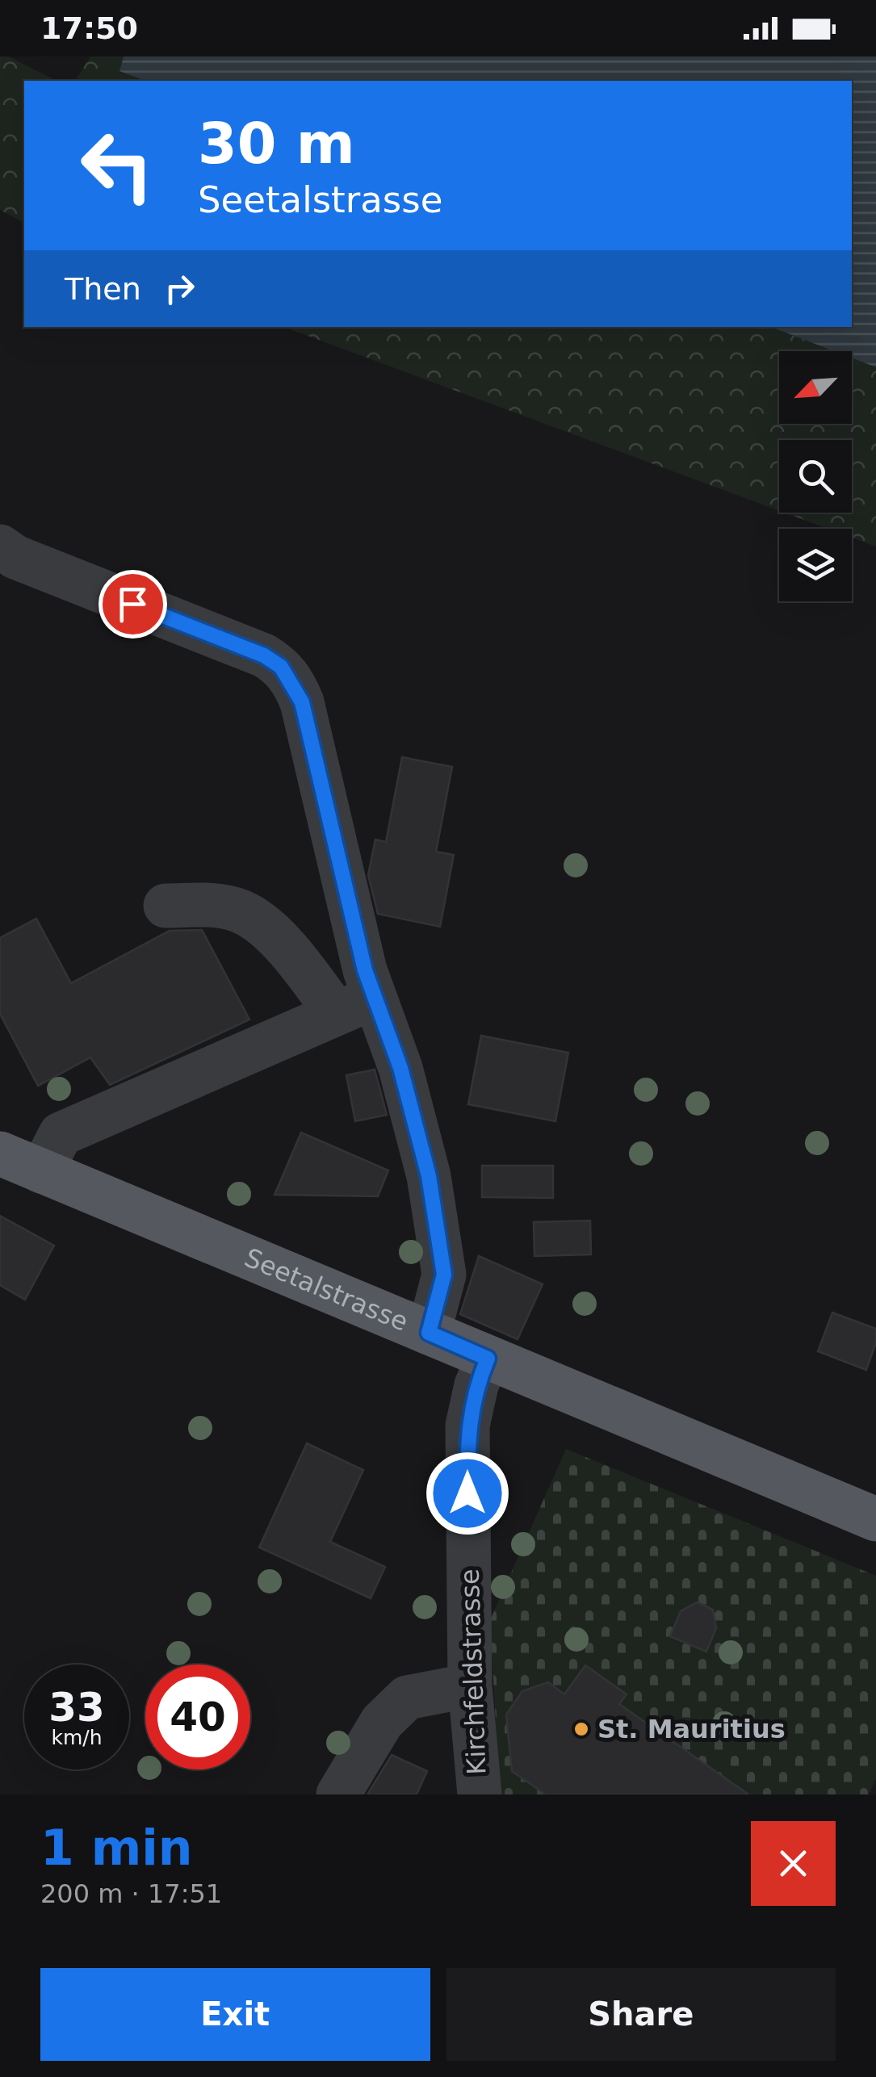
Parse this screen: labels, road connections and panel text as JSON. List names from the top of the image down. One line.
{"streets":{"main road":["Seetalstrasse"],"street":["Kirchfeldstrasse"]},"crossings":[["Seetalstrasse","Kirchfeldstrasse"]],"places":["St. Mauritius"],"north":"bottom left","page":{"status":"17:50","turn":["30 m","Seetalstrasse"],"then":"Then","speed":"33 km/h","limit":"40","heading":["1 min","200 m · 17:51"],"buttons":["Exit","Share"]}}
